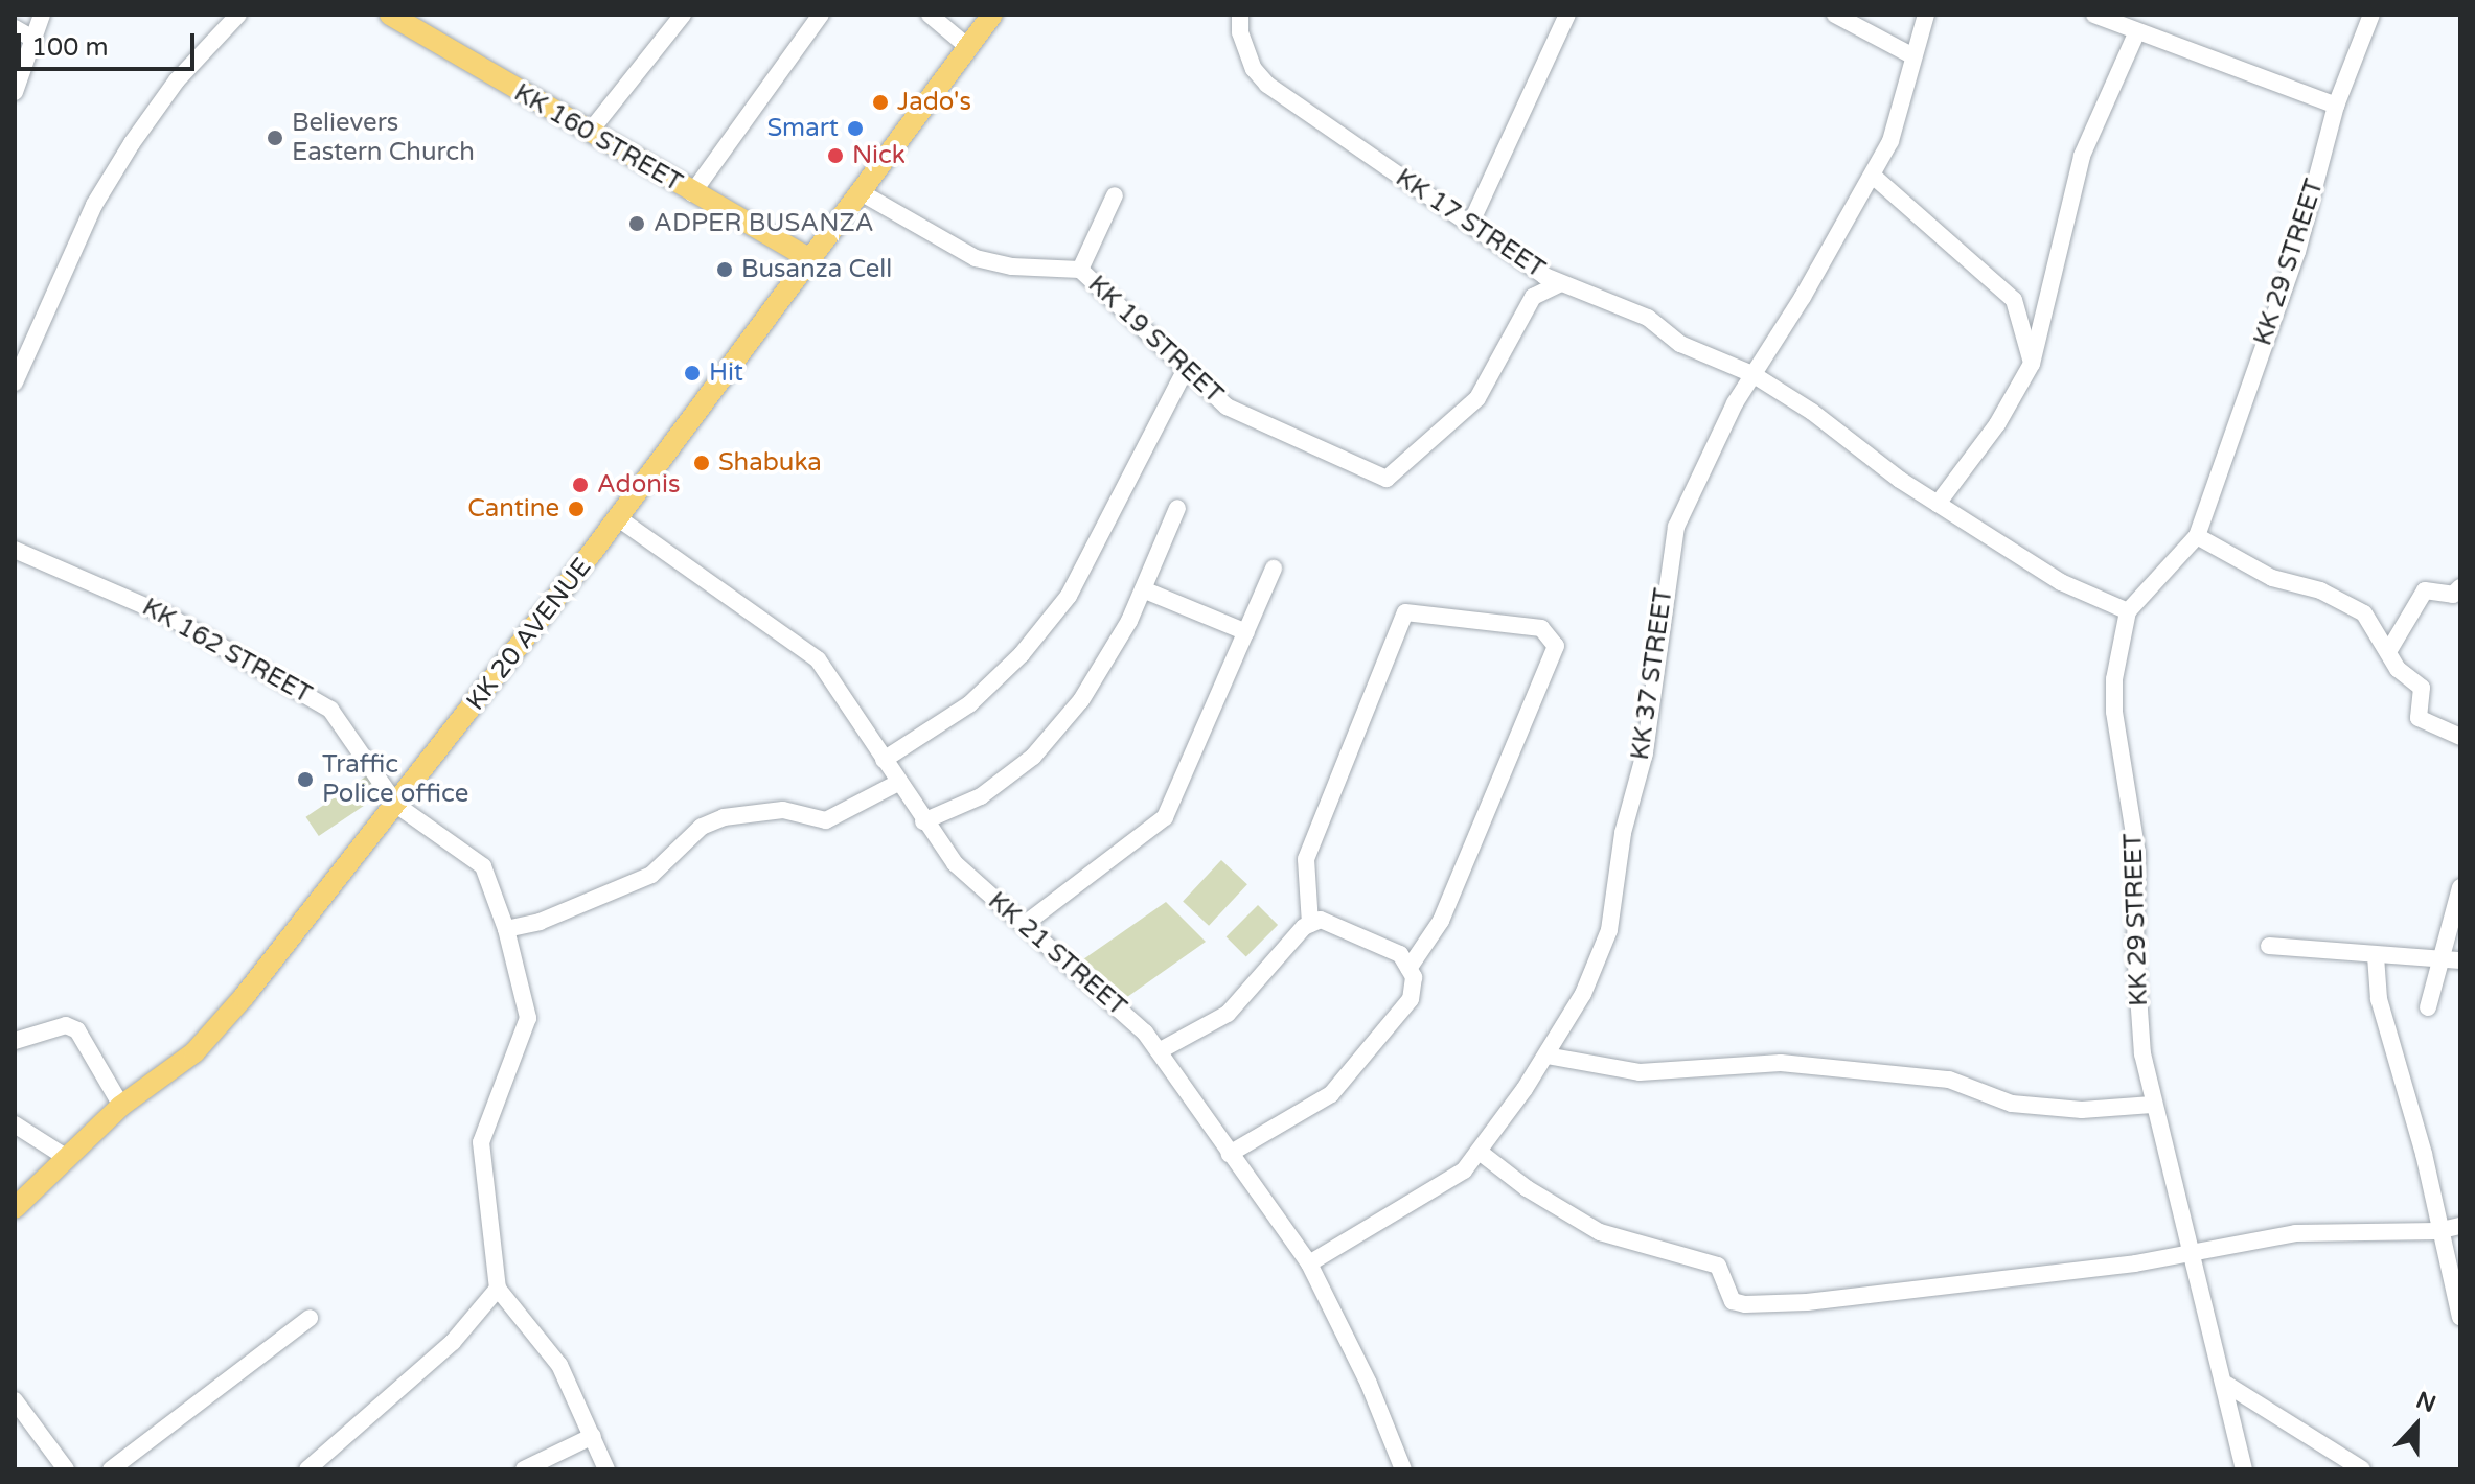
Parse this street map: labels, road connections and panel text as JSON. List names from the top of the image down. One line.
{"streets":{"main road":["KK 160 STREET","KK 20 AVENUE"],"street":["KK 17 STREET","KK 29 STREET","KK 19 STREET","KK 162 STREET","KK 37 STREET","KK 21 STREET"]},"crossings":[["KK 160 STREET","KK 20 AVENUE"],["KK 17 STREET","KK 29 STREET"],["KK 17 STREET","KK 19 STREET"],["KK 17 STREET","KK 37 STREET"],["KK 19 STREET","KK 20 AVENUE"],["KK 20 AVENUE","KK 162 STREET"],["KK 20 AVENUE","KK 21 STREET"],["KK 37 STREET","KK 21 STREET"]],"places":["Jado's","Smart","Believers Eastern Church","Nick","ADPER BUSANZA","Busanza Cell","Hit","Shabuka","Adonis","Cantine","Traffic Police office"],"scale_bar":"100 m","north":"top"}
